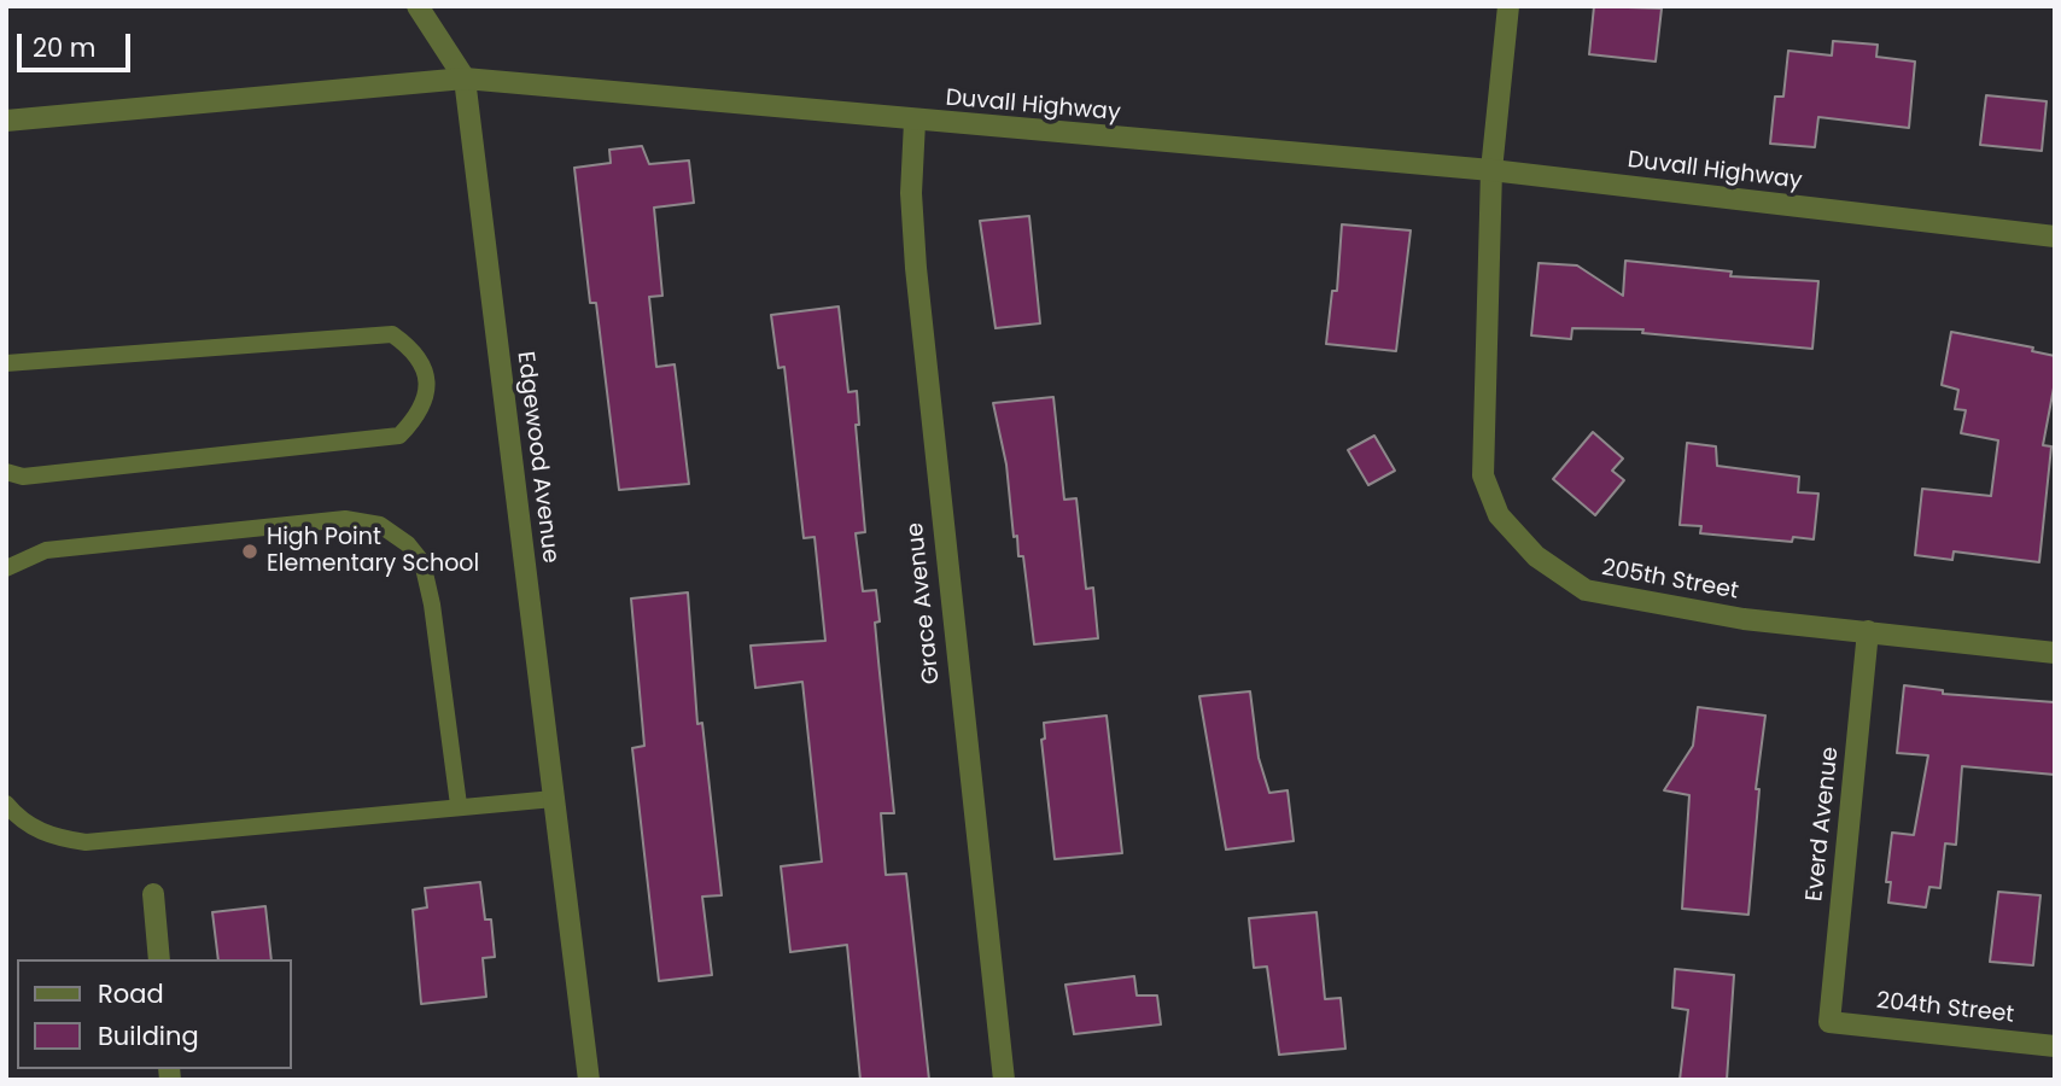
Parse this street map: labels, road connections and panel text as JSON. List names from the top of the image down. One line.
{"streets":{"street":["Duvall Highway","Edgewood Avenue","205th Street","Grace Avenue","Everd Avenue","204th Street"]},"crossings":[["Duvall Highway","Edgewood Avenue"],["Duvall Highway","205th Street"],["Duvall Highway","Grace Avenue"],["205th Street","Everd Avenue"],["Everd Avenue","204th Street"]],"places":["High Point Elementary School"],"legend":["Road","Building"],"scale_bar":"20 m"}
